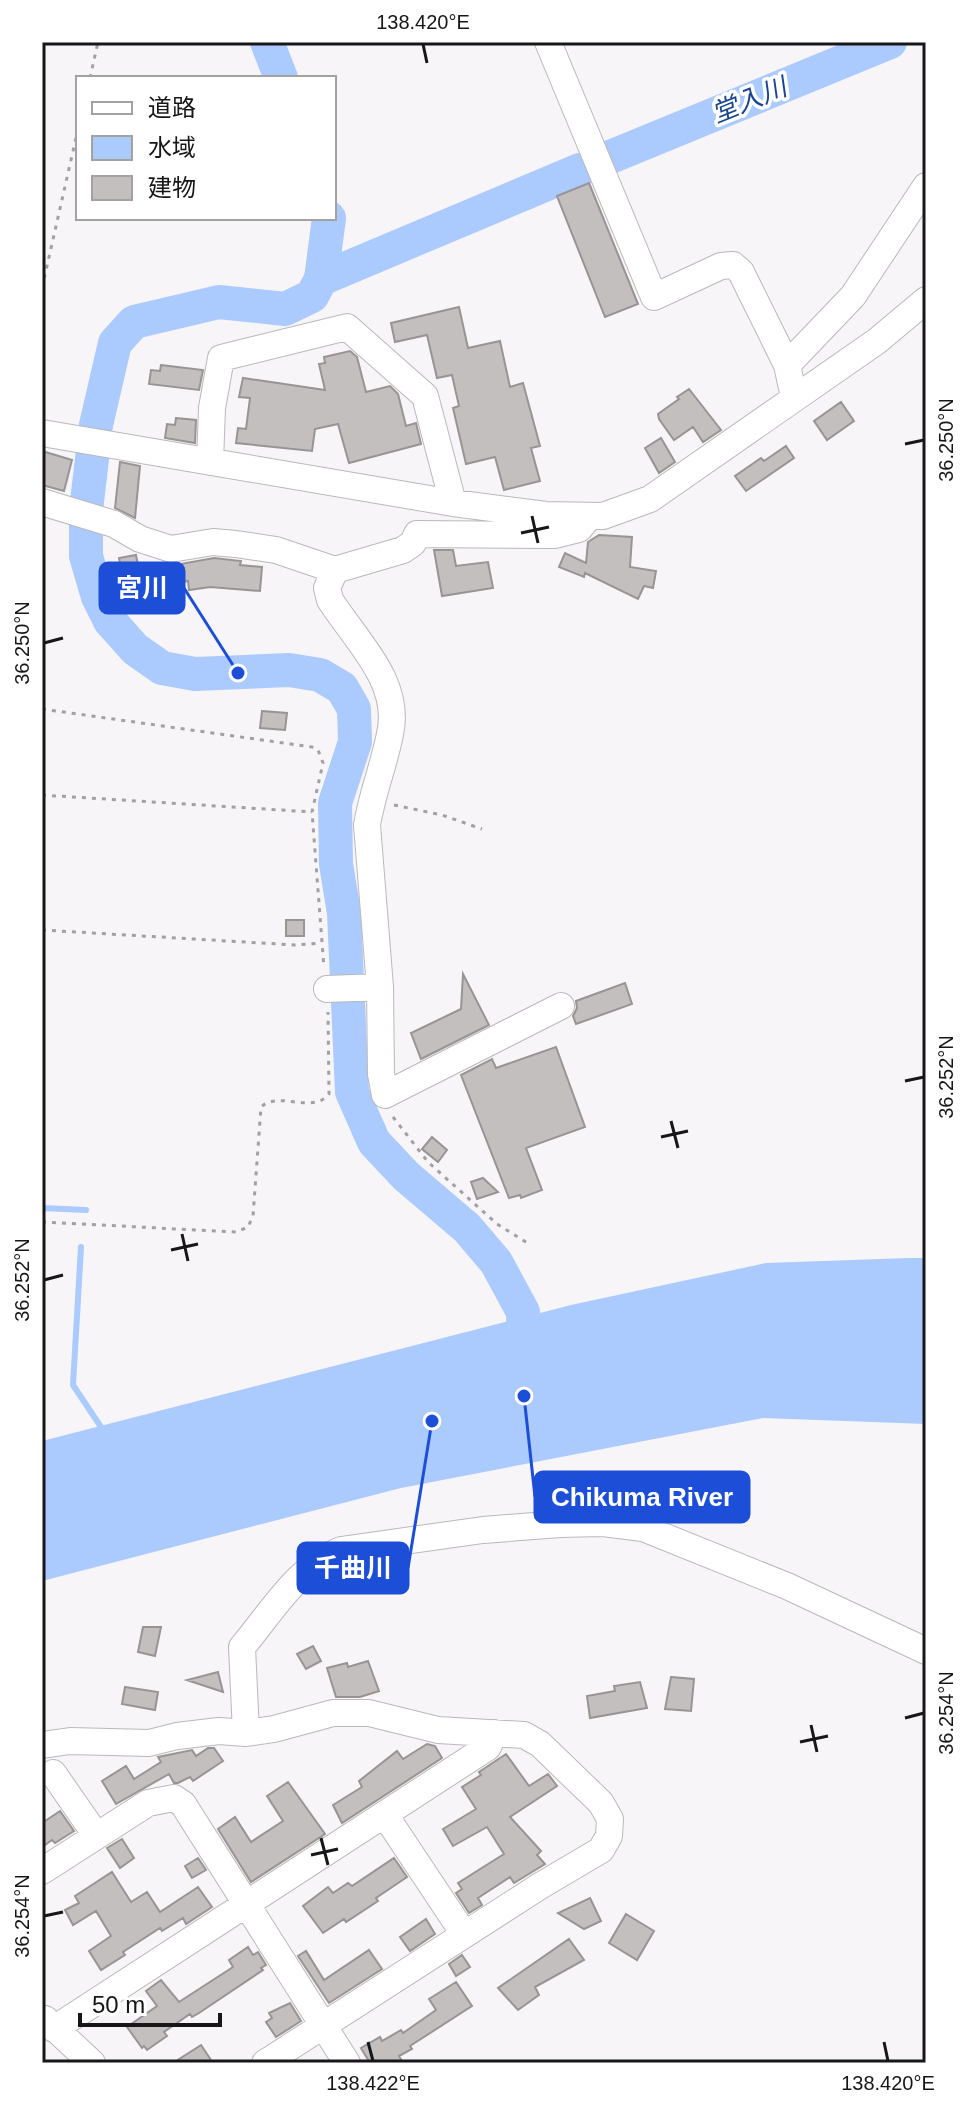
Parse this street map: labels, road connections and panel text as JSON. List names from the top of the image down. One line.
{"water":["堂入川"],"places":["宮川","Chikuma River","千曲川"],"legend":["道路","水域","建物"],"scale_bar":"50 m","coordinates":["138.420°E","36.250°N","36.252°N","36.254°N","138.422°E"]}
